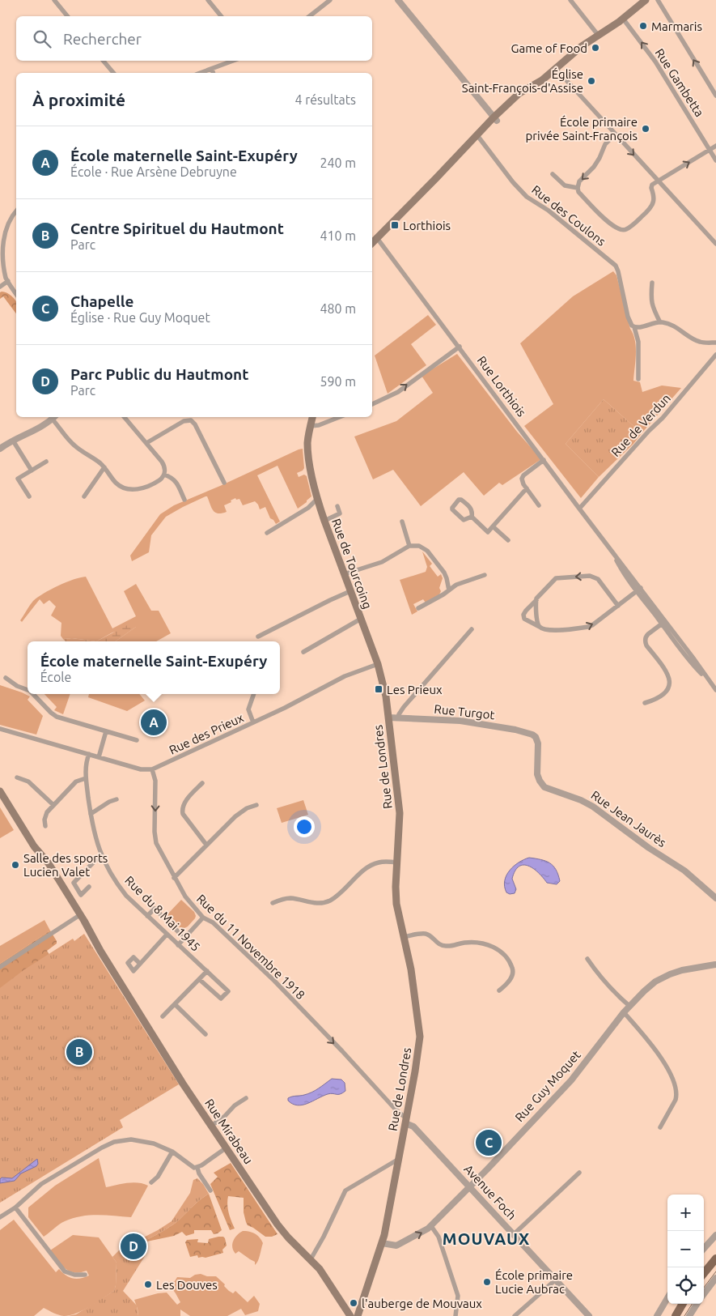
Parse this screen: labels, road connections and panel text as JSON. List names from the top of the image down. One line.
{"streets":{"main road":["Rue de Tourcoing","Rue de Londres","Rue Mirabeau"],"street":["Rue Gambetta","Rue des Coulons","Rue Lorthiois","Rue de Verdun","Rue Turgot","Rue des Prieux","Rue Jean Jaurès","Rue du 8 Mai 1945","Rue du 11 Novembre 1918","Rue Guy Moquet","Avenue Foch"]},"crossings":[["Rue Lorthiois","Rue de Verdun"],["Rue de Tourcoing","Rue Turgot"],["Rue de Tourcoing","Rue des Prieux"],["Rue de Tourcoing","Rue de Londres"],["Rue Turgot","Rue de Londres"],["Rue Turgot","Rue Jean Jaurès"],["Rue des Prieux","Rue du 11 Novembre 1918"],["Rue de Londres","Rue du 11 Novembre 1918"],["Rue de Londres","Rue Guy Moquet"],["Rue de Londres","Avenue Foch"],["Rue du 11 Novembre 1918","Avenue Foch"],["Rue Guy Moquet","Avenue Foch"]],"one_way":["Rue du 11 Novembre 1918"],"districts":["MOUVAUX"],"places":{"other":["Marmaris","Game of Food","Église Saint-François-d'Assise","École primaire privée Saint-François","Salle des sports Lucien Valet","École primaire Lucie Aubrac","Les Douves","l'auberge de Mouvaux"],"transit":["Lorthiois","Les Prieux"]},"page":{"search":"Rechercher","heading":["À proximité","4 résultats"],"list":[{"mark":"A","name":"École maternelle Saint-Exupéry","note":"École · Rue Arsène Debruyne","value":"240 m"},{"mark":"B","name":"Centre Spirituel du Hautmont","note":"Parc","value":"410 m"},{"mark":"C","name":"Chapelle","note":"Église · Rue Guy Moquet","value":"480 m"},{"mark":"D","name":"Parc Public du Hautmont","note":"Parc","value":"590 m"}],"popup":["École maternelle Saint-Exupéry","École"],"pins":["A","B","C","D"],"map_buttons":["+","−"]}}
